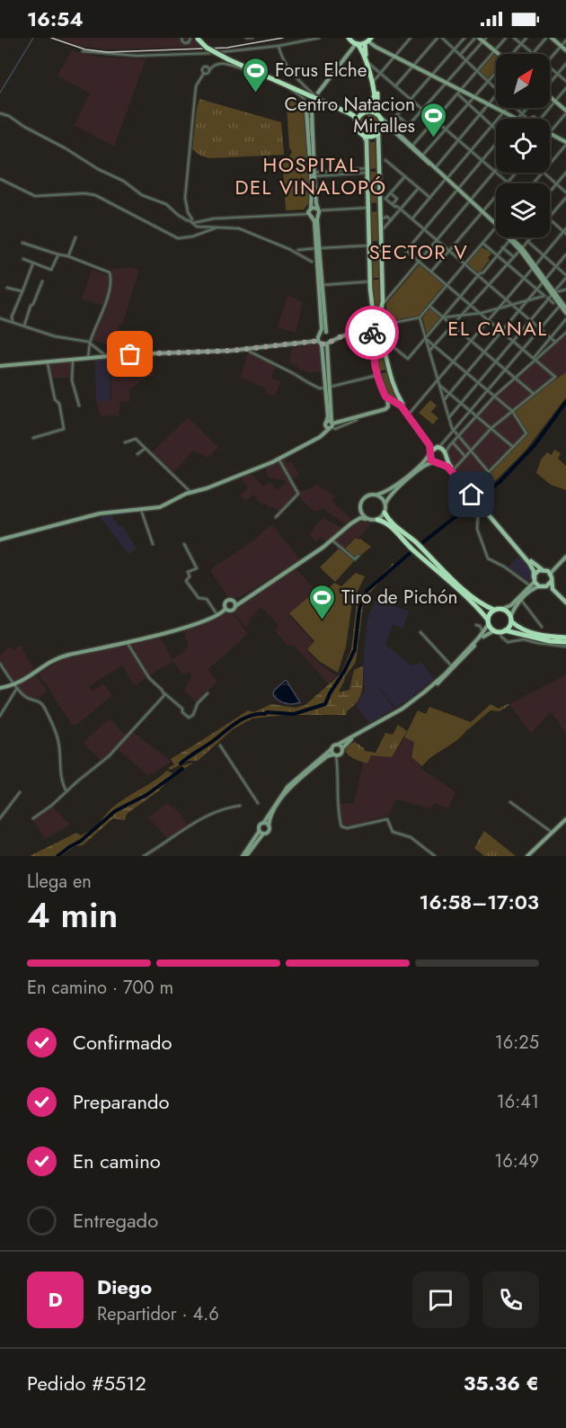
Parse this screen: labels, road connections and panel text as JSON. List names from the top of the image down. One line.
{"districts":["HOSPITAL DEL VINALOPÓ","SECTOR V","EL CANAL"],"places":{"sports":["Forus Elche","Centro Natacion Miralles","Tiro de Pichón"]},"north":"top right","page":{"status":"16:54","heading":["4 min","Llega en","16:58–17:03"],"panel":["Diego","Repartidor · 4.6","Pedido #5512","35.36 €"],"bar":"En camino · 700 m","list":[["Confirmado","16:25"],["Preparando","16:41"],["En camino","16:49"],"Entregado"],"round":"D"}}
